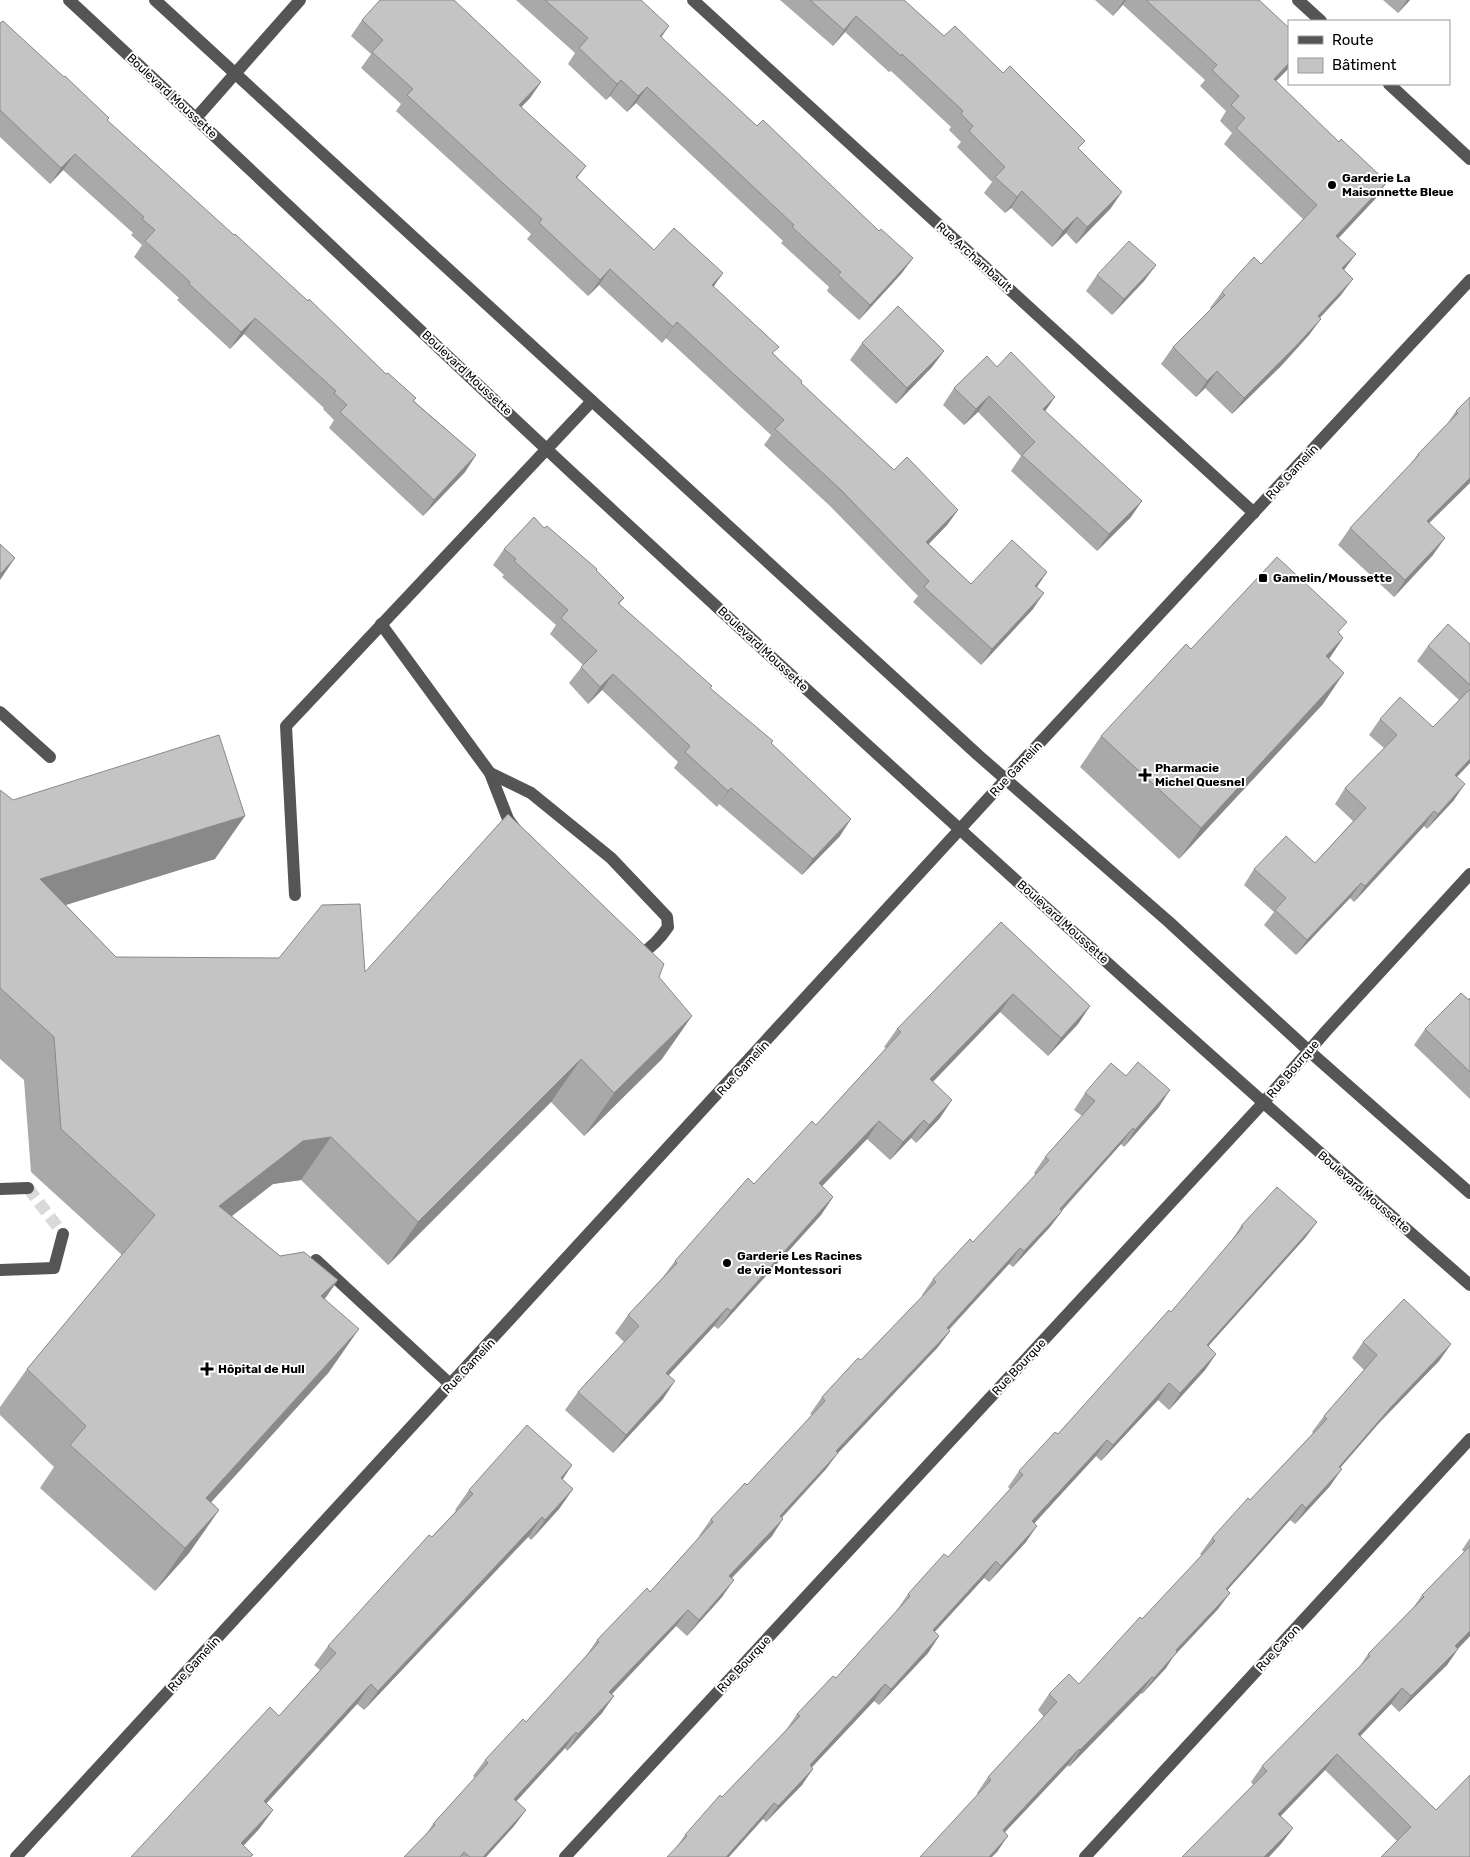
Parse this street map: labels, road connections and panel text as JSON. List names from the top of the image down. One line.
{"streets":{"street":["Boulevard Moussette","Rue Archambault","Rue Gamelin","Rue Bourque","Rue Caron"]},"crossings":[["Boulevard Moussette","Rue Gamelin"],["Boulevard Moussette","Rue Bourque"],["Rue Archambault","Rue Gamelin"]],"places":{"other":["Garderie La Maisonnette Bleue","Garderie Les Racines de vie Montessori"],"transit":["Gamelin/Moussette"],"health":["Pharmacie Michel Quesnel","Hôpital de Hull"]},"legend":["Route","Bâtiment"]}
